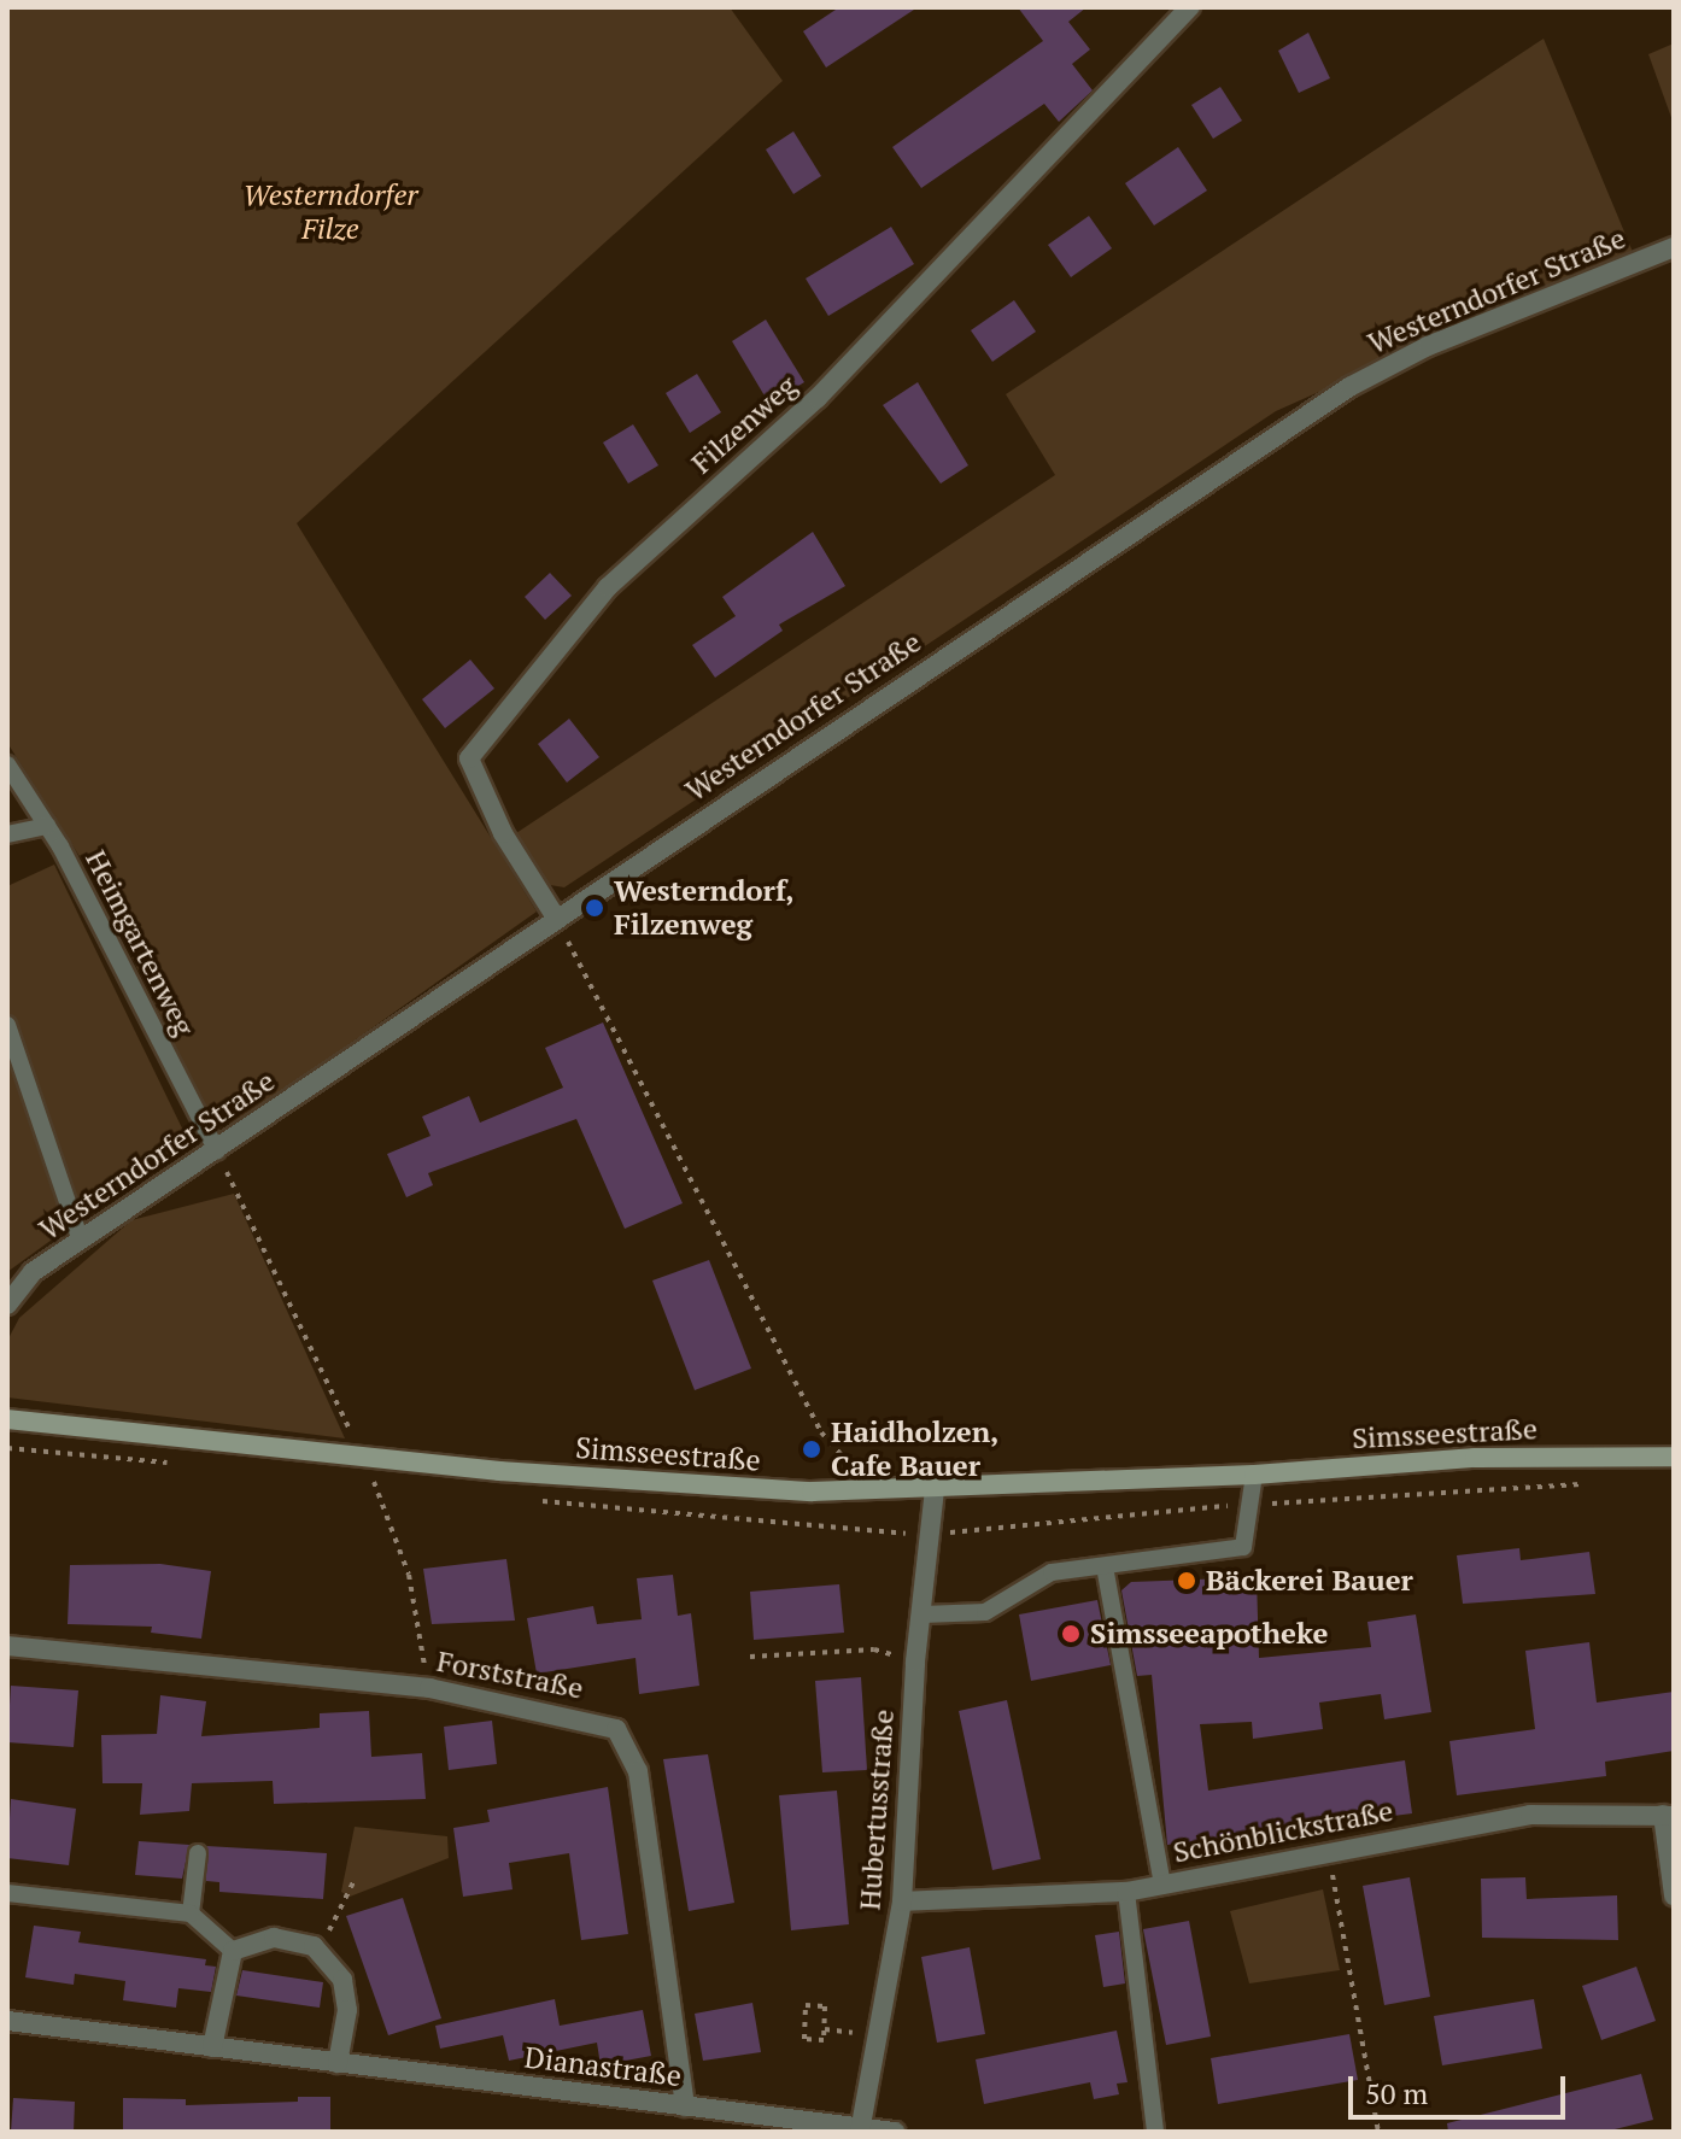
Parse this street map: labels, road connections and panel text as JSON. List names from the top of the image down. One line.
{"streets":{"main road":["Simsseestraße"],"street":["Westerndorfer Straße","Filzenweg","Forststraße","Hubertusstraße","Schönblickstraße","Dianastraße"],"lane":["Heimgartenweg"]},"crossings":[["Westerndorfer Straße","Filzenweg"],["Westerndorfer Straße","Heimgartenweg"],["Simsseestraße","Hubertusstraße"],["Forststraße","Dianastraße"],["Hubertusstraße","Schönblickstraße"],["Hubertusstraße","Dianastraße"]],"parks":["Westerndorfer Filze"],"places":["Westerndorf, Filzenweg","Haidholzen, Cafe Bauer","Bäckerei Bauer","Simsseeapotheke"],"scale_bar":"50 m"}
